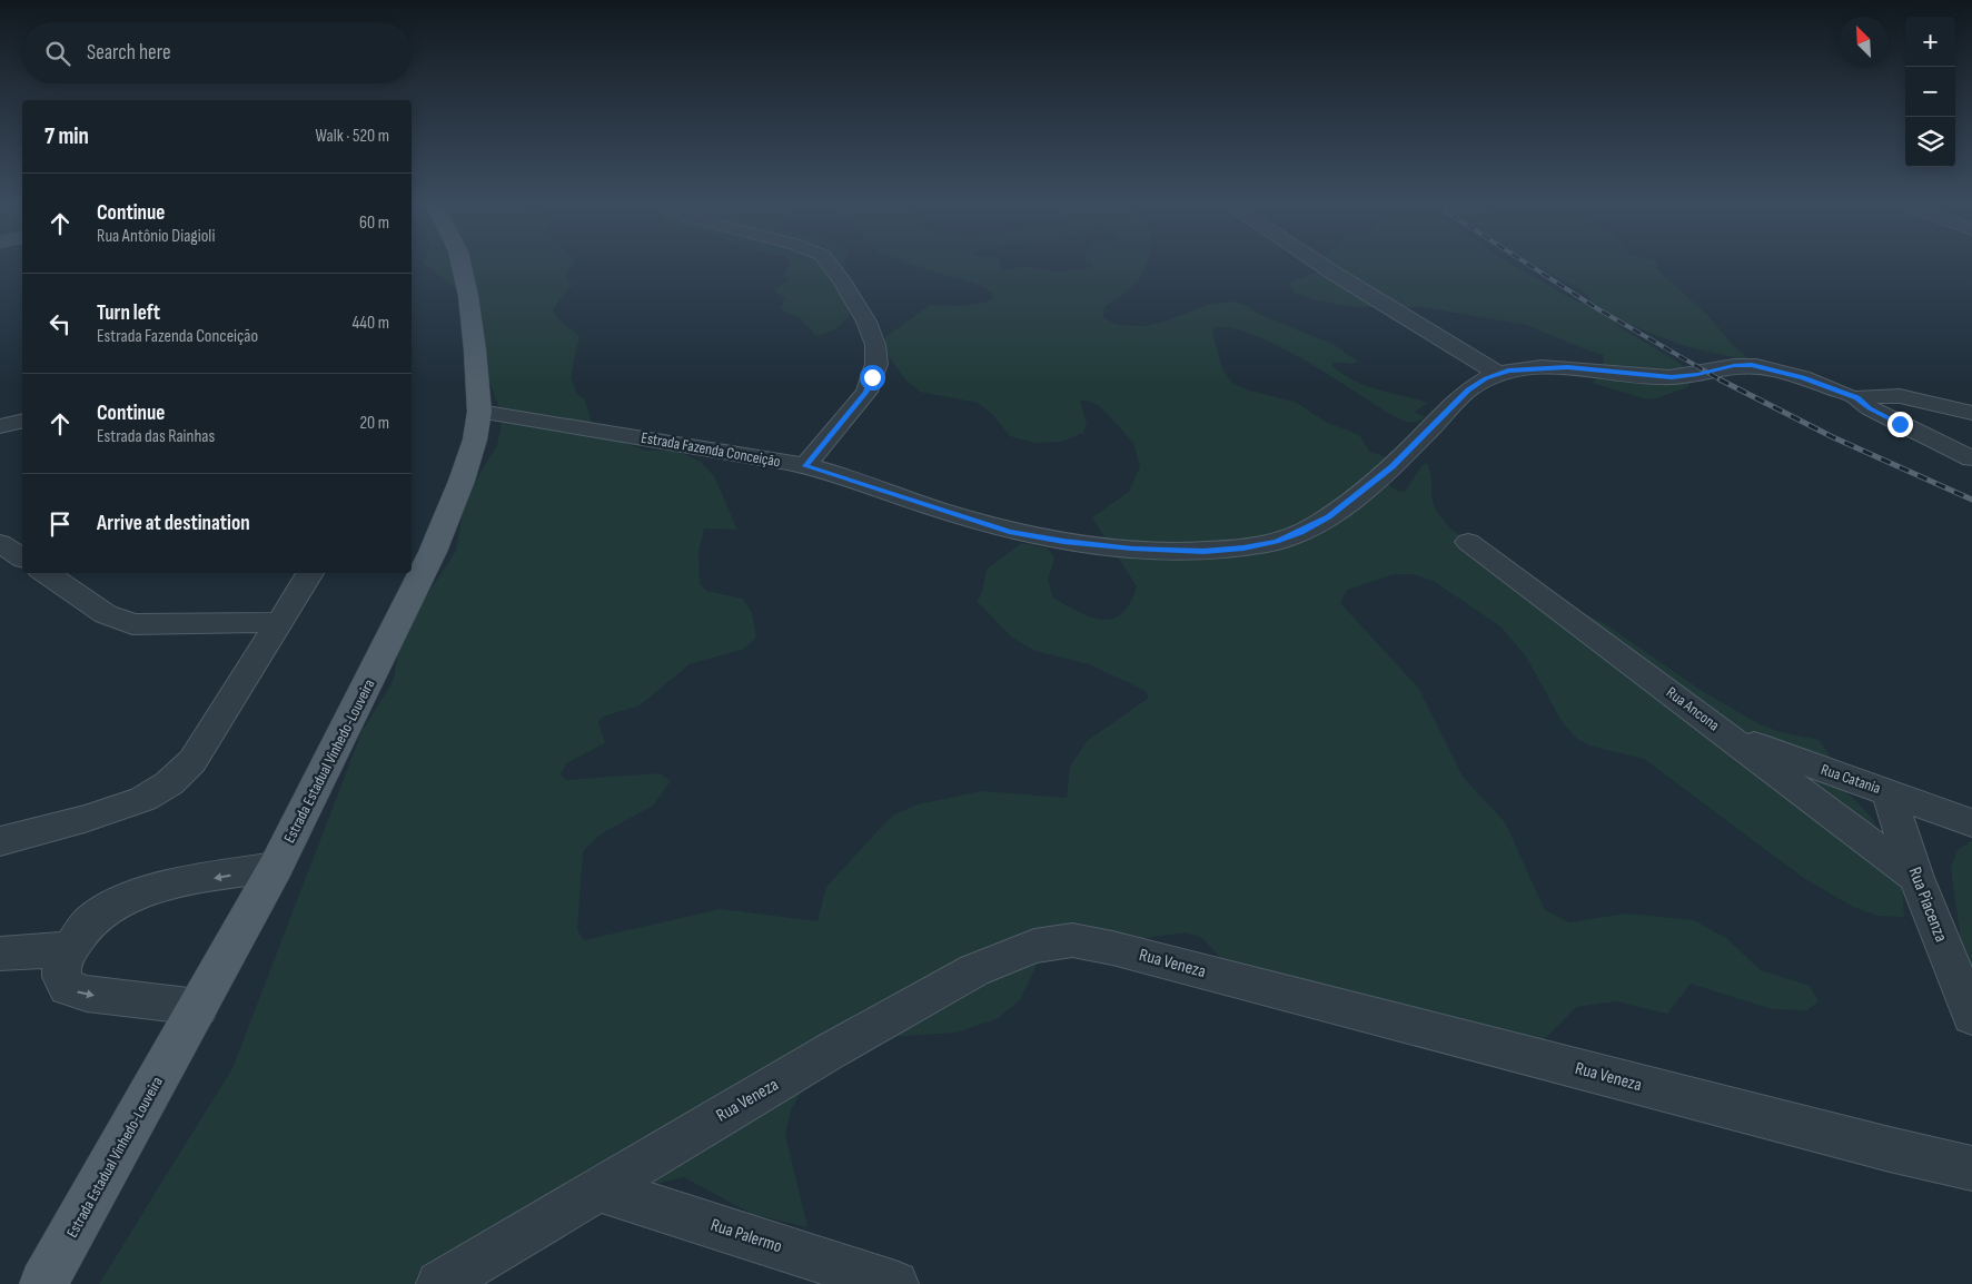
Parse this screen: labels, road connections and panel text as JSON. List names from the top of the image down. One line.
{"streets":{"main road":["Estrada Estadual Vinhedo-Louveira"],"street":["Estrada Fazenda Conceição","Rua Ancona","Rua Catania","Rua Piacenza","Rua Veneza","Rua Palermo"]},"crossings":[["Estrada Fazenda Conceição","Estrada Estadual Vinhedo-Louveira"],["Rua Ancona","Rua Catania"],["Rua Ancona","Rua Piacenza"],["Rua Catania","Rua Piacenza"],["Rua Veneza","Rua Palermo"]],"north":"top left","page":{"map_buttons":["+","−"],"search":"Search here","heading":["7 min","Walk · 520 m"],"list":[["Continue","Rua Antônio Diagioli","60 m"],["Turn left","Estrada Fazenda Conceição","440 m"],["Continue","Estrada das Rainhas","20 m"],"Arrive at destination"]}}
